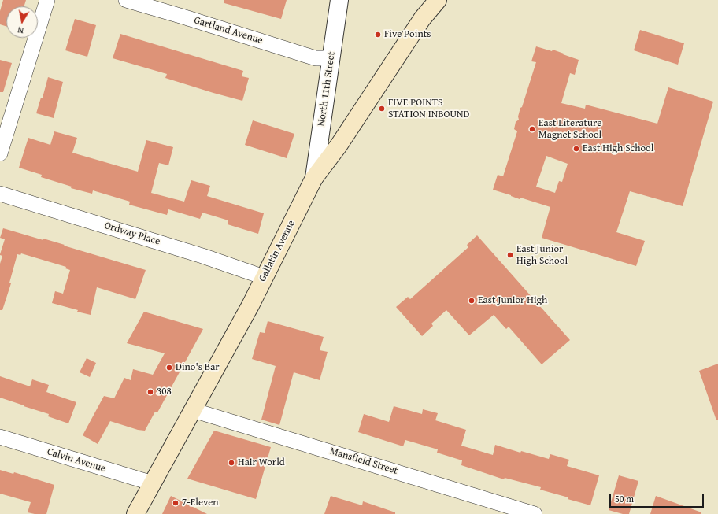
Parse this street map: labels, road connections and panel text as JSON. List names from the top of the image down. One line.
{"streets":{"main road":["Gallatin Avenue"],"street":["Gartland Avenue","North 11th Street","Ordway Place","Calvin Avenue","Mansfield Street"]},"crossings":[["Gartland Avenue","North 11th Street"],["North 11th Street","Gallatin Avenue"],["Ordway Place","Gallatin Avenue"],["Gallatin Avenue","Calvin Avenue"],["Gallatin Avenue","Mansfield Street"]],"places":["Five Points","FIVE POINTS STATION INBOUND","East Literature Magnet School","East High School","East Junior High School","East Junior High","Dino's Bar","308","Hair World","7-Eleven"],"scale_bar":"50 m","north":"bottom"}
